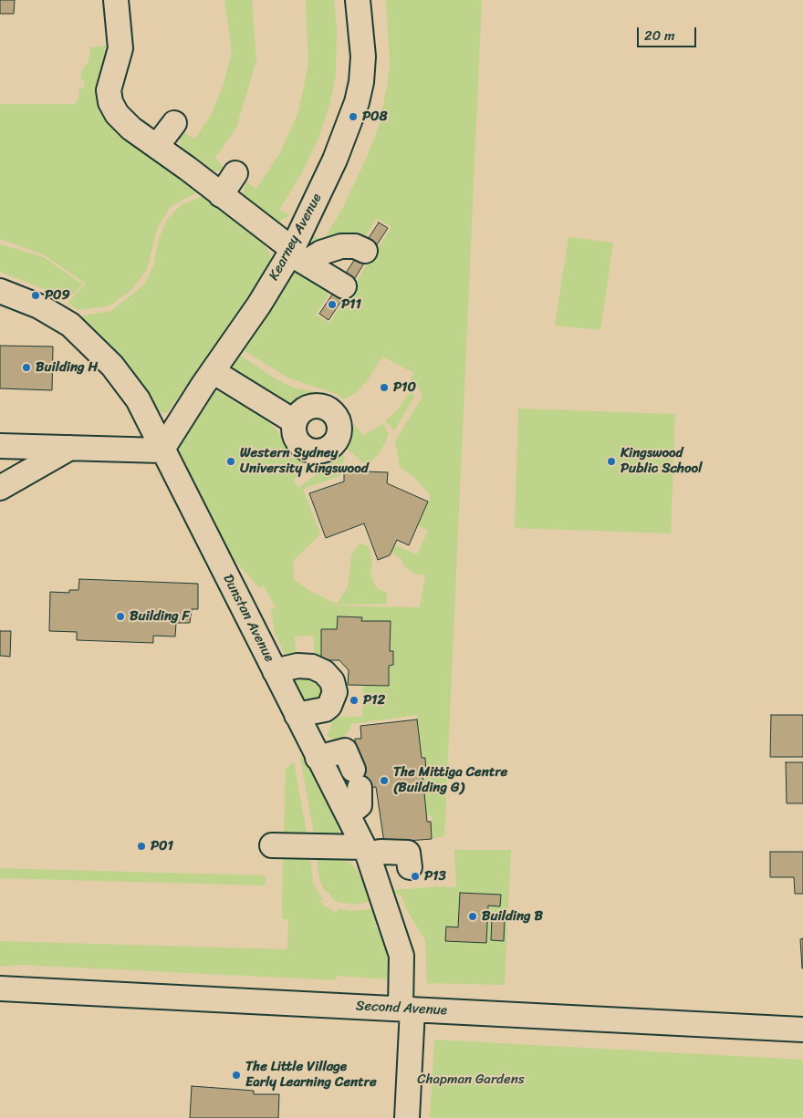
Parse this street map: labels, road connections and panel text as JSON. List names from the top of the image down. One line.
{"streets":{"street":["Kearney Avenue","Dunstan Avenue","Second Avenue"]},"crossings":[["Kearney Avenue","Dunstan Avenue"],["Dunstan Avenue","Second Avenue"]],"parks":["Chapman Gardens"],"places":["P08","P09","P11","Building H","P10","Western Sydney University Kingswood","Kingswood Public School","Building F","P12","The Mittiga Centre (Building G)","P01","P13","Building B","The Little Village Early Learning Centre"],"scale_bar":"20 m"}
